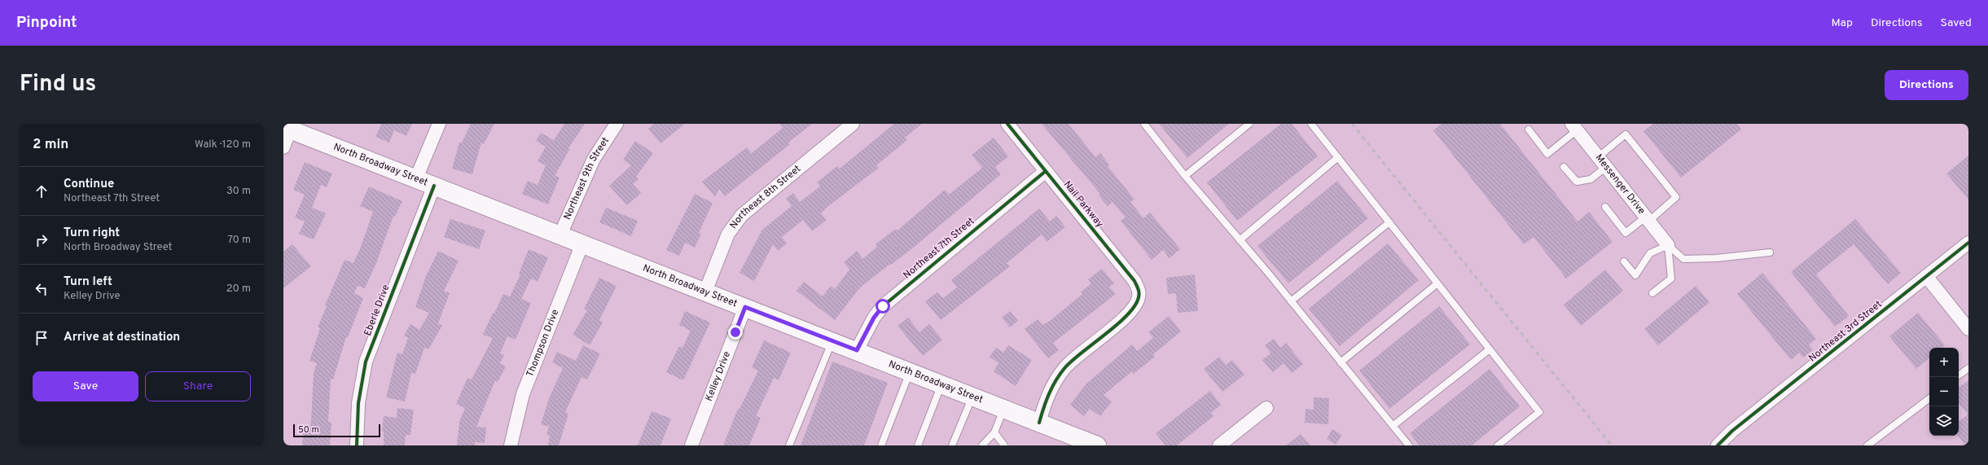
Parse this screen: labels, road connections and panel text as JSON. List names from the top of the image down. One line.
{"streets":{"main road":["North Broadway Street"],"street":["Northeast 9th Street","Messenger Drive","Northeast 8th Street","Nail Parkway","Northeast 7th Street","Eberle Drive","Northeast 3rd Street","Thompson Drive","Kelley Drive"]},"crossings":[["North Broadway Street","Northeast 9th Street"],["North Broadway Street","Northeast 8th Street"],["North Broadway Street","Nail Parkway"],["North Broadway Street","Northeast 7th Street"],["North Broadway Street","Eberle Drive"],["North Broadway Street","Thompson Drive"],["North Broadway Street","Kelley Drive"],["Nail Parkway","Northeast 7th Street"]],"scale_bar":"50 m","page":{"header":"Pinpoint","nav":["Map","Directions","Saved"],"title":"Find us","buttons":["Directions",["Save","Share"]],"heading":["2 min","Walk · 120 m"],"list":[["Continue","Northeast 7th Street","30 m"],["Turn right","North Broadway Street","70 m"],["Turn left","Kelley Drive","20 m"],"Arrive at destination"],"map_buttons":["+","−"],"scale":"50 m"}}
